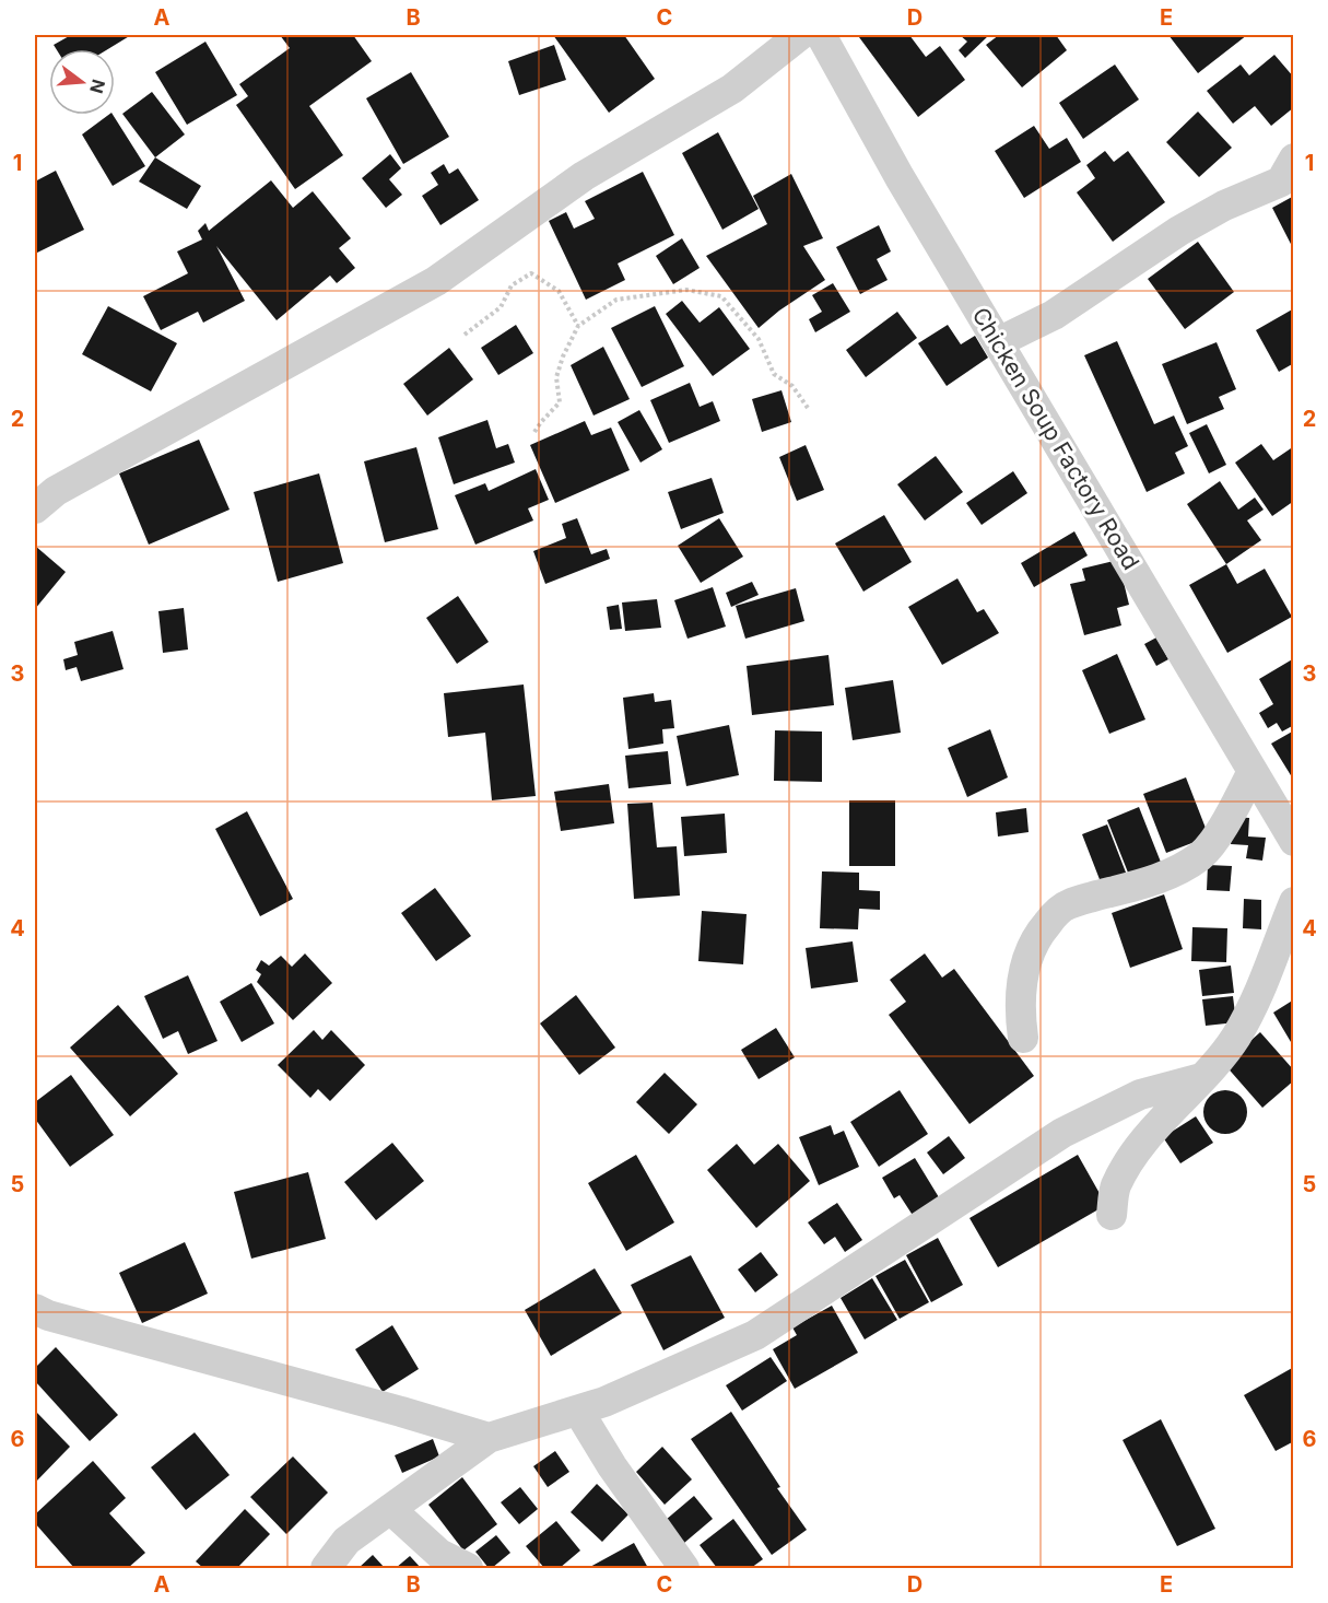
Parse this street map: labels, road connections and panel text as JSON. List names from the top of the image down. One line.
{"streets":{"street":["Chicken Soup Factory Road"]},"north":"right","grid":{"columns":["A","B","C","D","E"],"rows":["1","2","3","4","5","6"]}}
